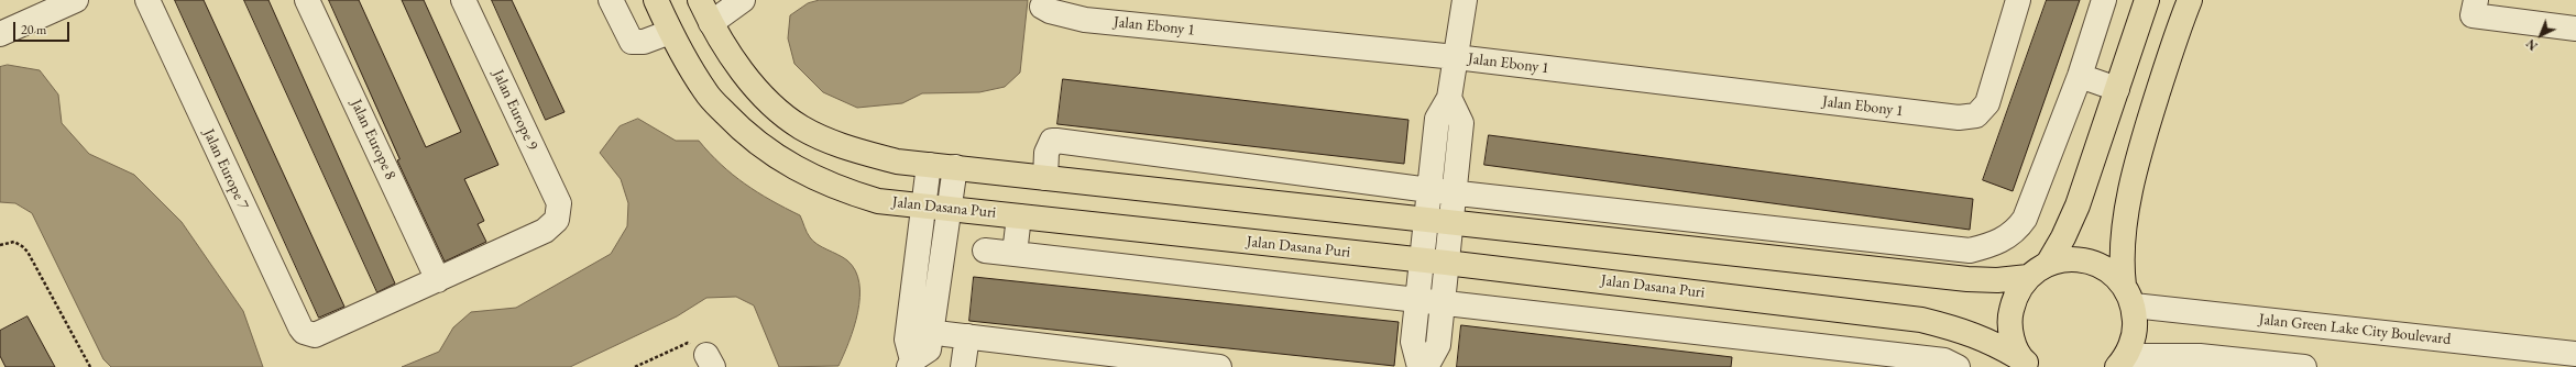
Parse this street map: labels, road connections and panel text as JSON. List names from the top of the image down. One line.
{"streets":{"main road":["Jalan Dasana Puri"],"street":["Jalan Ebony 1","Jalan Europe 9","Jalan Europe 8","Jalan Europe 7","Jalan Green Lake City Boulevard"]},"crossings":[["Jalan Europe 9","Jalan Europe 8"],["Jalan Europe 9","Jalan Europe 7"],["Jalan Europe 8","Jalan Europe 7"]],"scale_bar":"20 m","north":"bottom left"}
